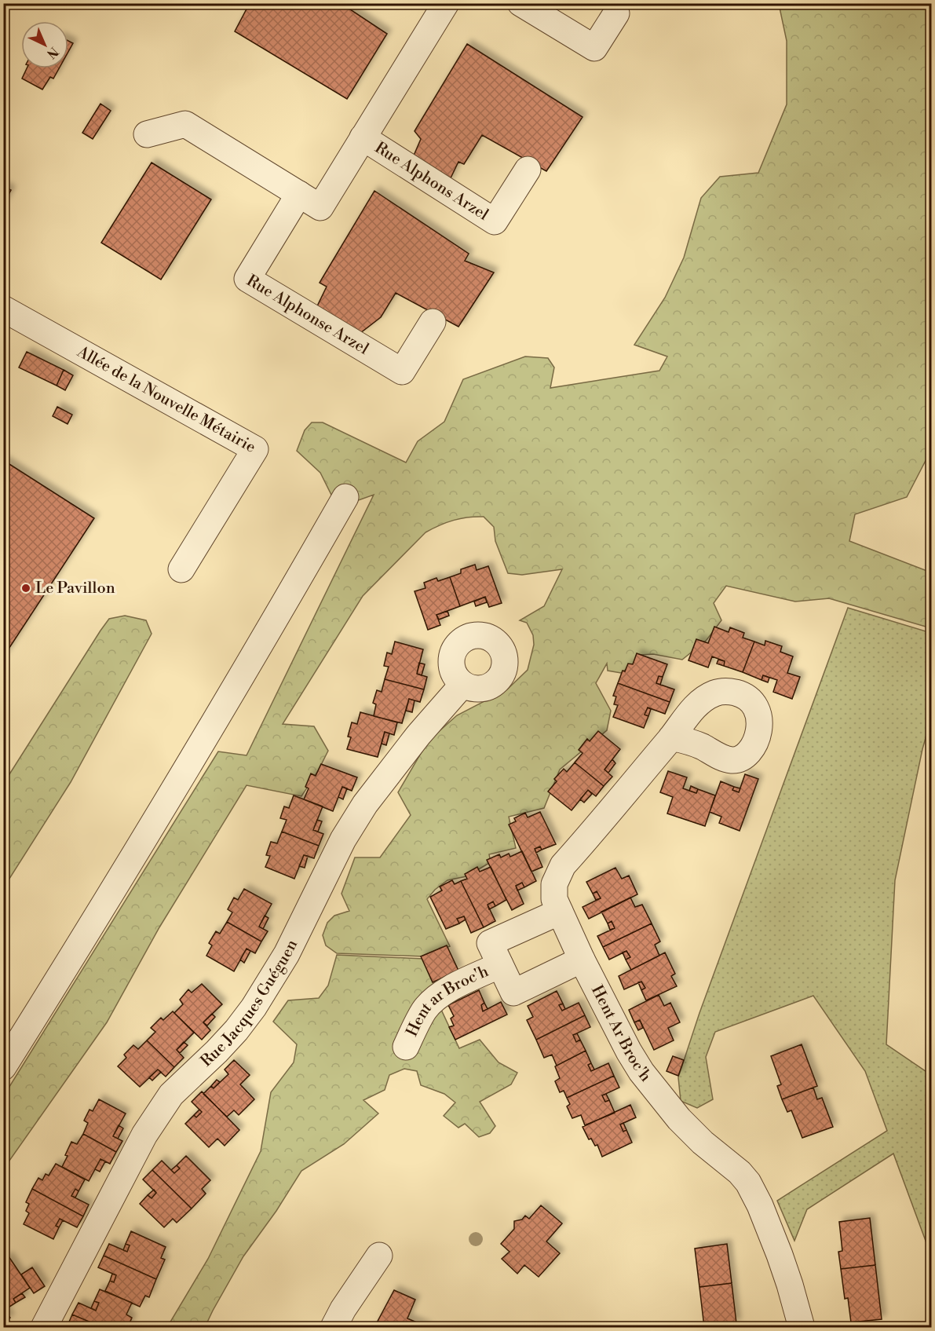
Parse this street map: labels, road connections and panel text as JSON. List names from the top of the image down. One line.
{"streets":{"street":["Rue Alphons Arzel","Rue Alphonse Arzel","Allée de la Nouvelle Métairie","Rue Jacques Guéguen","Hent ar Broc'h","Hent Ar Broc'h"]},"crossings":[["Hent ar Broc'h","Hent Ar Broc'h"]],"places":["Le Pavillon"],"north":"bottom right"}
